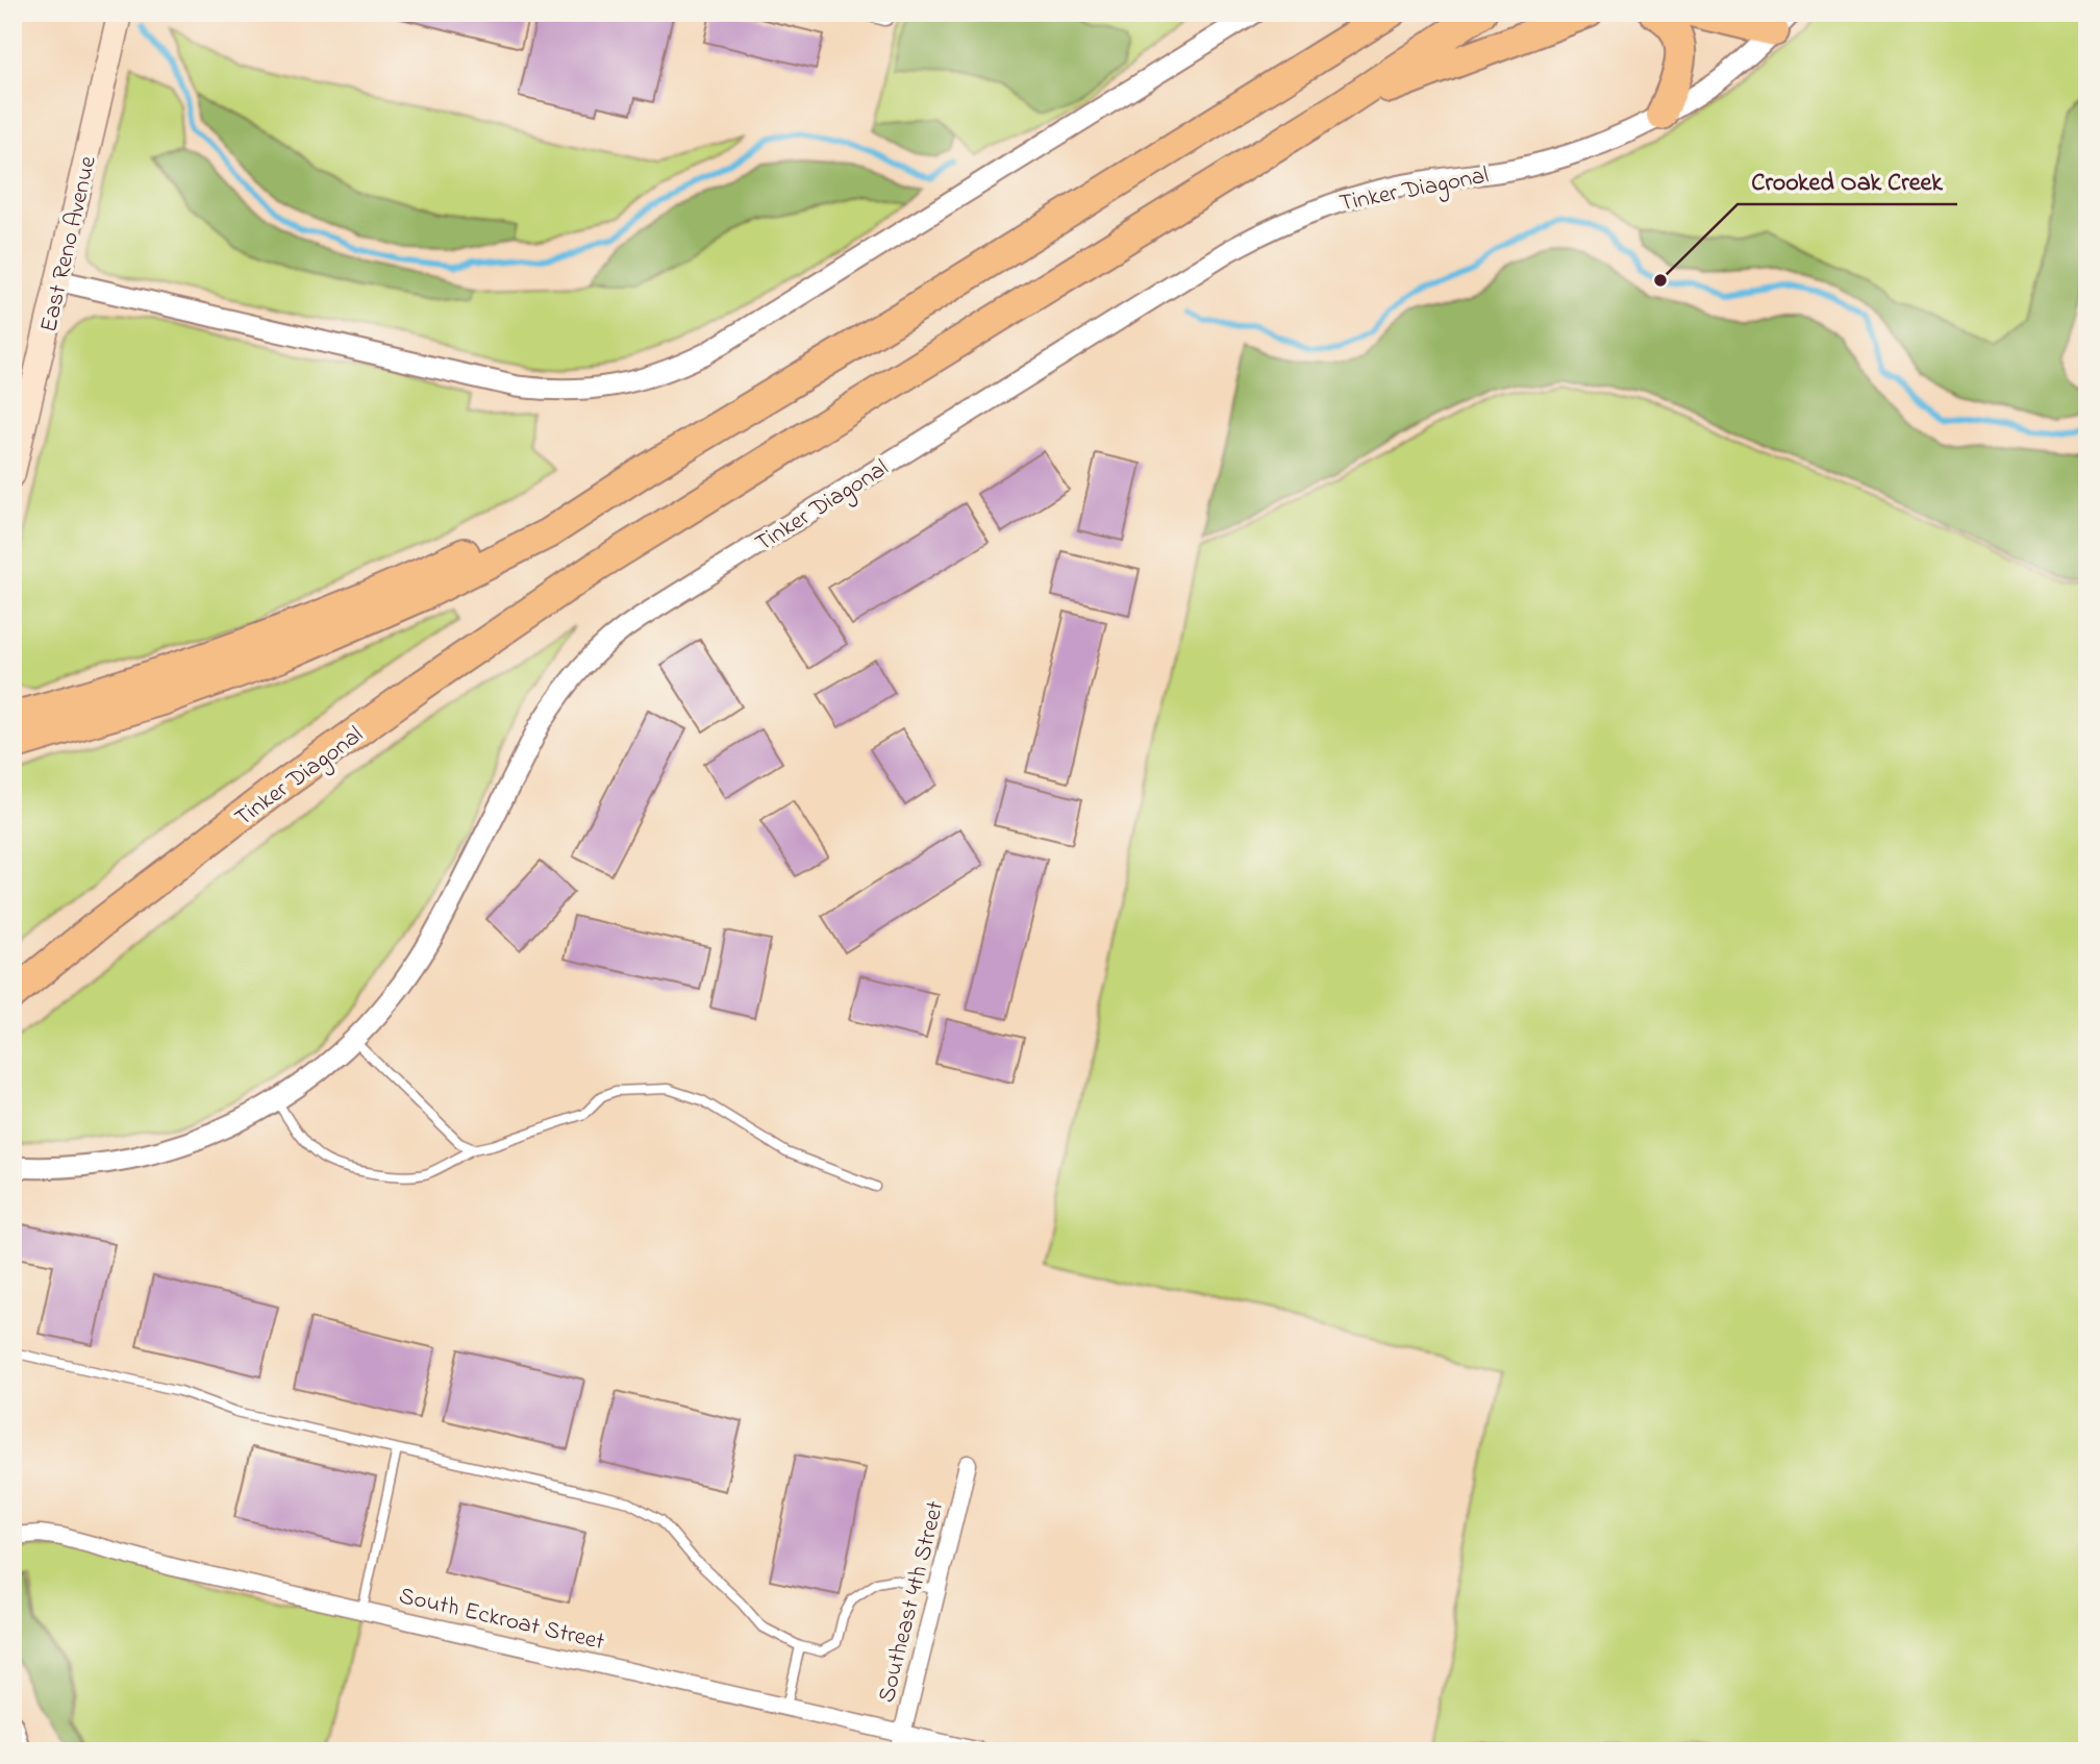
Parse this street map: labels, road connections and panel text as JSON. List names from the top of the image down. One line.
{"streets":{"highway":["Tinker Diagonal"],"main road":["East Reno Avenue"],"street":["Southeast 4th Street","South Eckroat Street"]},"crossings":[["Southeast 4th Street","South Eckroat Street"]],"places":["Crooked Oak Creek"]}
